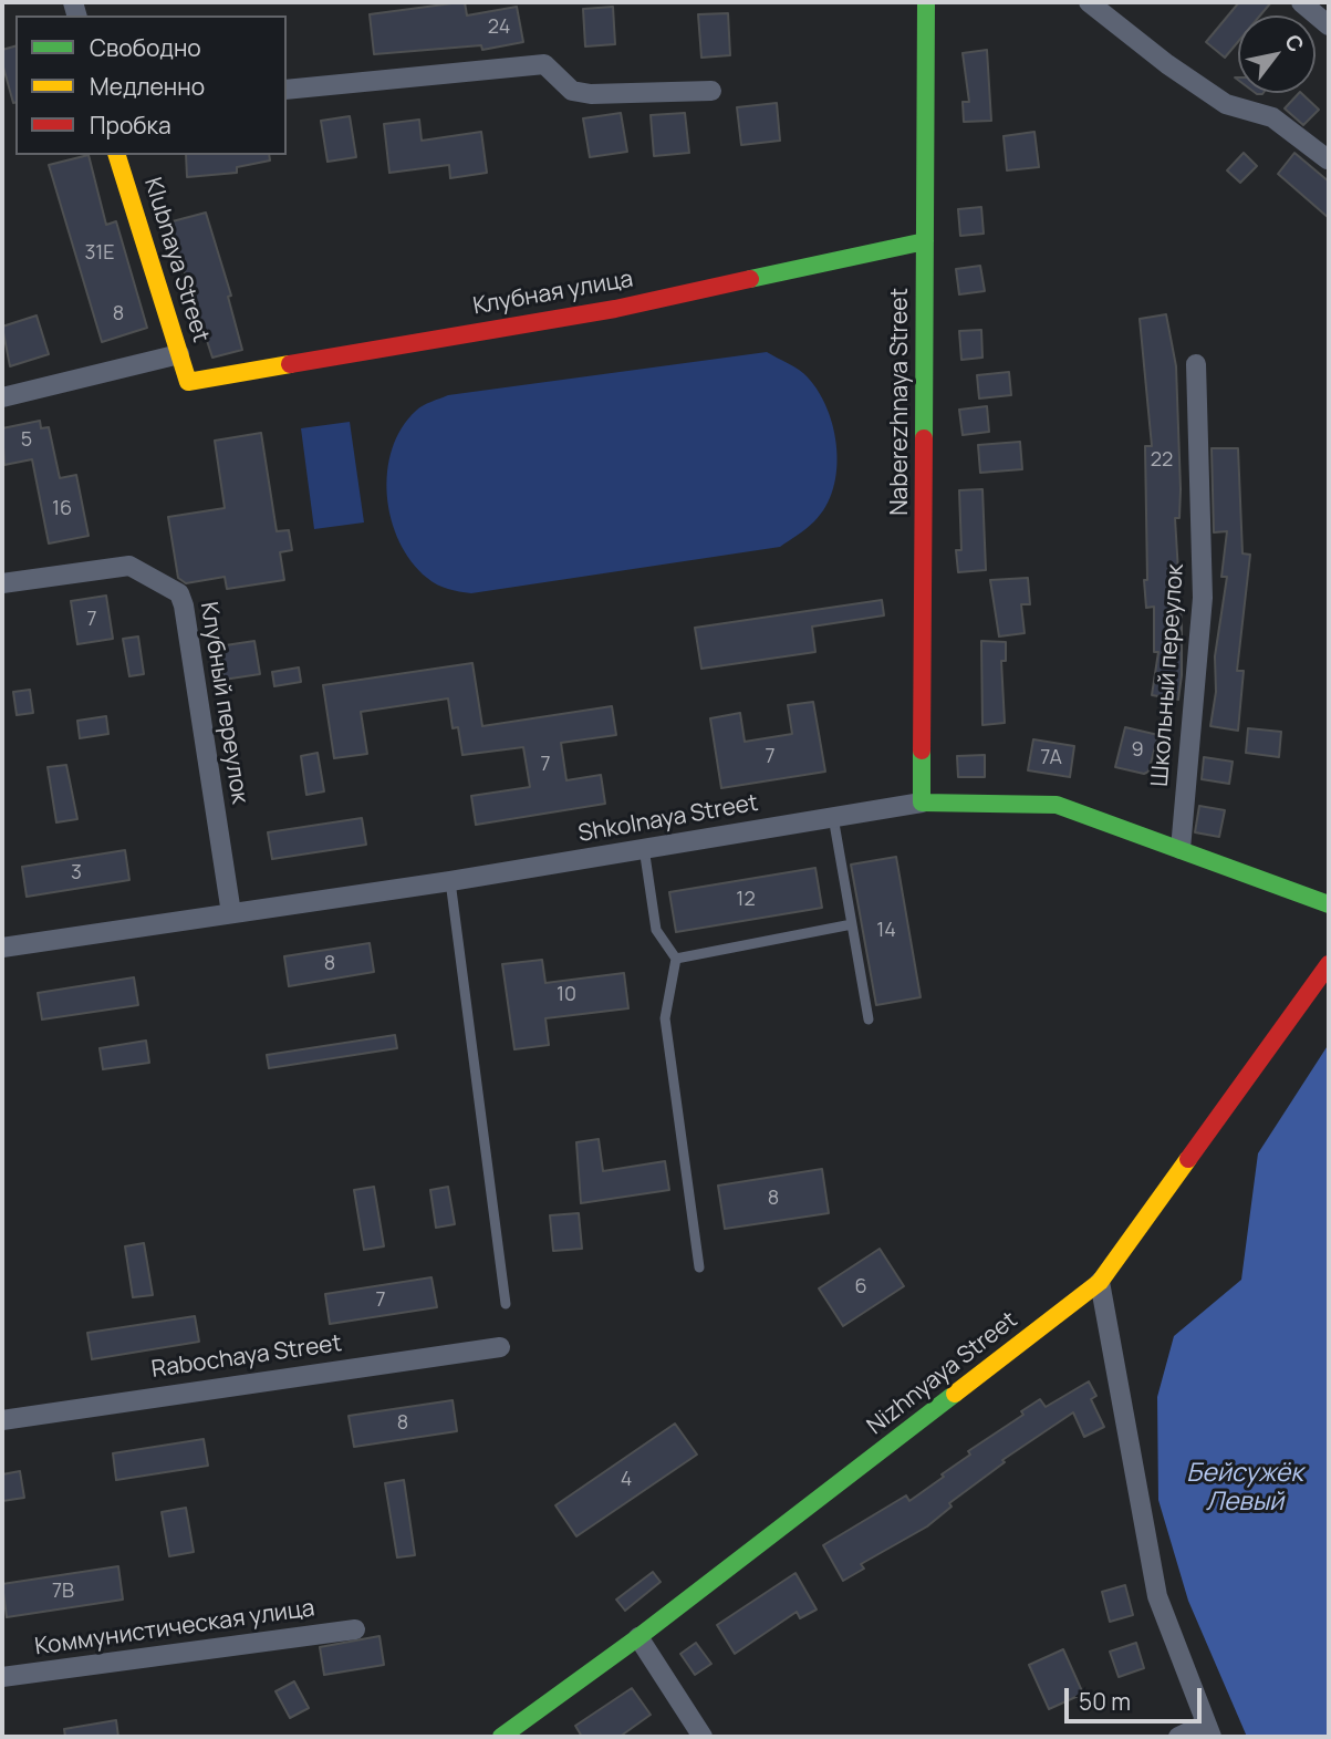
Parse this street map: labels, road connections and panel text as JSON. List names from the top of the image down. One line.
{"streets":{"street":["Klubnaya Street","Клубная улица","Naberezhnaya Street","Школьный переулок","Клубный переулок","Shkolnaya Street","Rabochaya Street","Nizhnyaya Street","Коммунистическая улица"]},"crossings":[["Klubnaya Street","Клубная улица"],["Клубная улица","Naberezhnaya Street"],["Naberezhnaya Street","Shkolnaya Street"],["Школьный переулок","Shkolnaya Street"],["Клубный переулок","Shkolnaya Street"]],"water":["Бейсужёк Левый"],"house_numbers":["24","31Е","8","5","22","16","7","9","7","7А","7","3","12","14","8","10","8","6","7","8","4","7В"],"legend":["Свободно","Медленно","Пробка"],"scale_bar":"50 m","north":"top right"}
